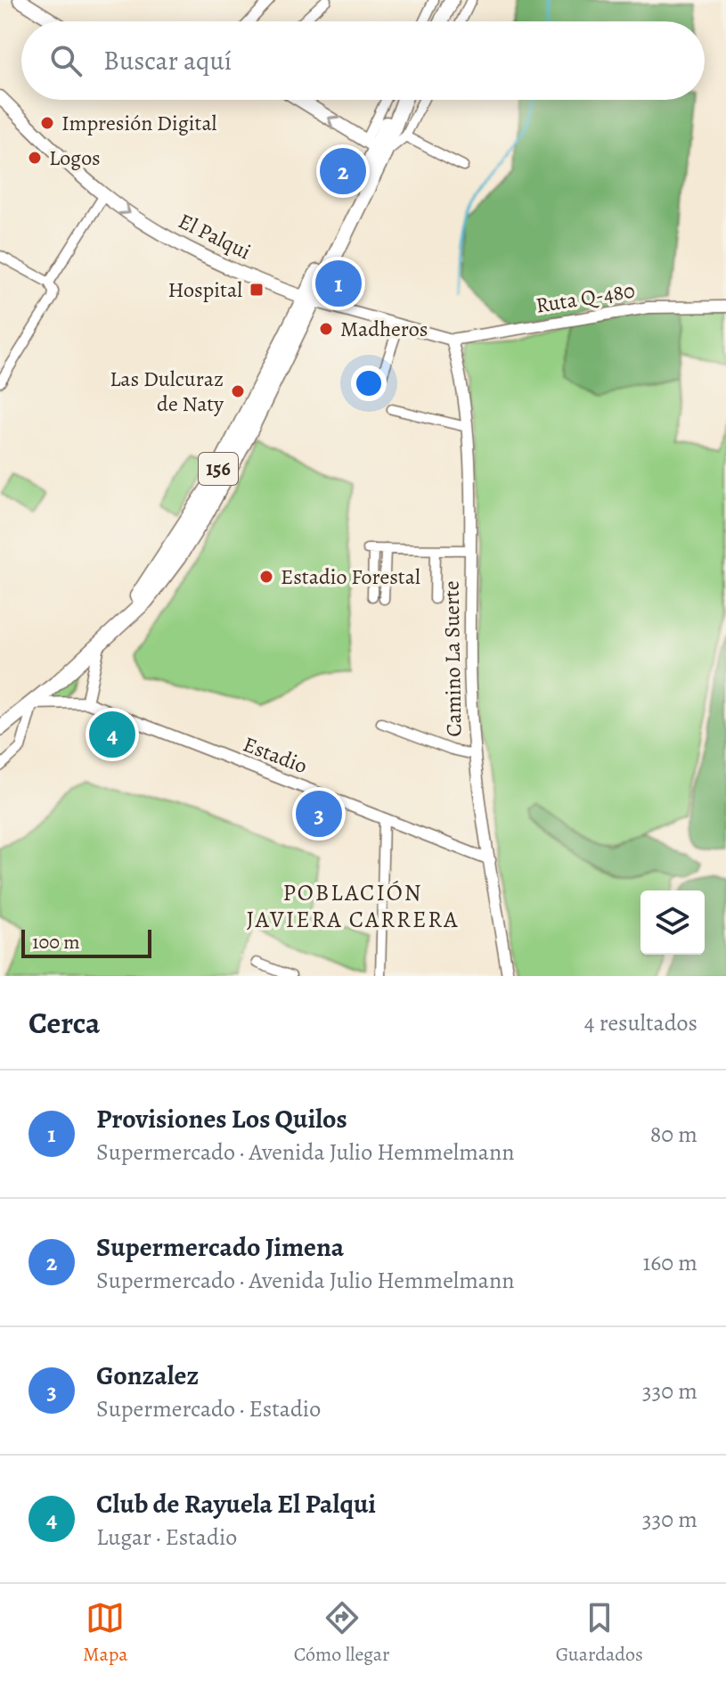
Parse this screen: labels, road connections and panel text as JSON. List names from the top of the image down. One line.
{"streets":{"highway":["156"],"main road":["El Palqui"],"street":["Ruta Q-480","Camino La Suerte","Estadio"]},"crossings":[["El Palqui","Ruta Q-480"],["El Palqui","156"],["El Palqui","Camino La Suerte"],["Ruta Q-480","Camino La Suerte"],["156","Estadio"],["Camino La Suerte","Estadio"]],"one_way":["El Palqui"],"districts":["POBLACIÓN JAVIERA CARRERA"],"places":{"other":["Impresión Digital","Logos","Madheros","Las Dulcuraz de Naty","Estadio Forestal"],"transit":["Hospital"]},"scale_bar":"100 m","page":{"search":"Buscar aquí","pins":["2","1","4","3"],"scale":"100 m","heading":["Cerca","4 resultados"],"list":[{"mark":"1","name":"Provisiones Los Quilos","note":"Supermercado · Avenida Julio Hemmelmann","value":"80 m"},{"mark":"2","name":"Supermercado Jimena","note":"Supermercado · Avenida Julio Hemmelmann","value":"160 m"},{"mark":"3","name":"Gonzalez","note":"Supermercado · Estadio","value":"330 m"},{"mark":"4","name":"Club de Rayuela El Palqui","note":"Lugar · Estadio","value":"330 m"}],"nav":["Mapa","Cómo llegar","Guardados"]}}
